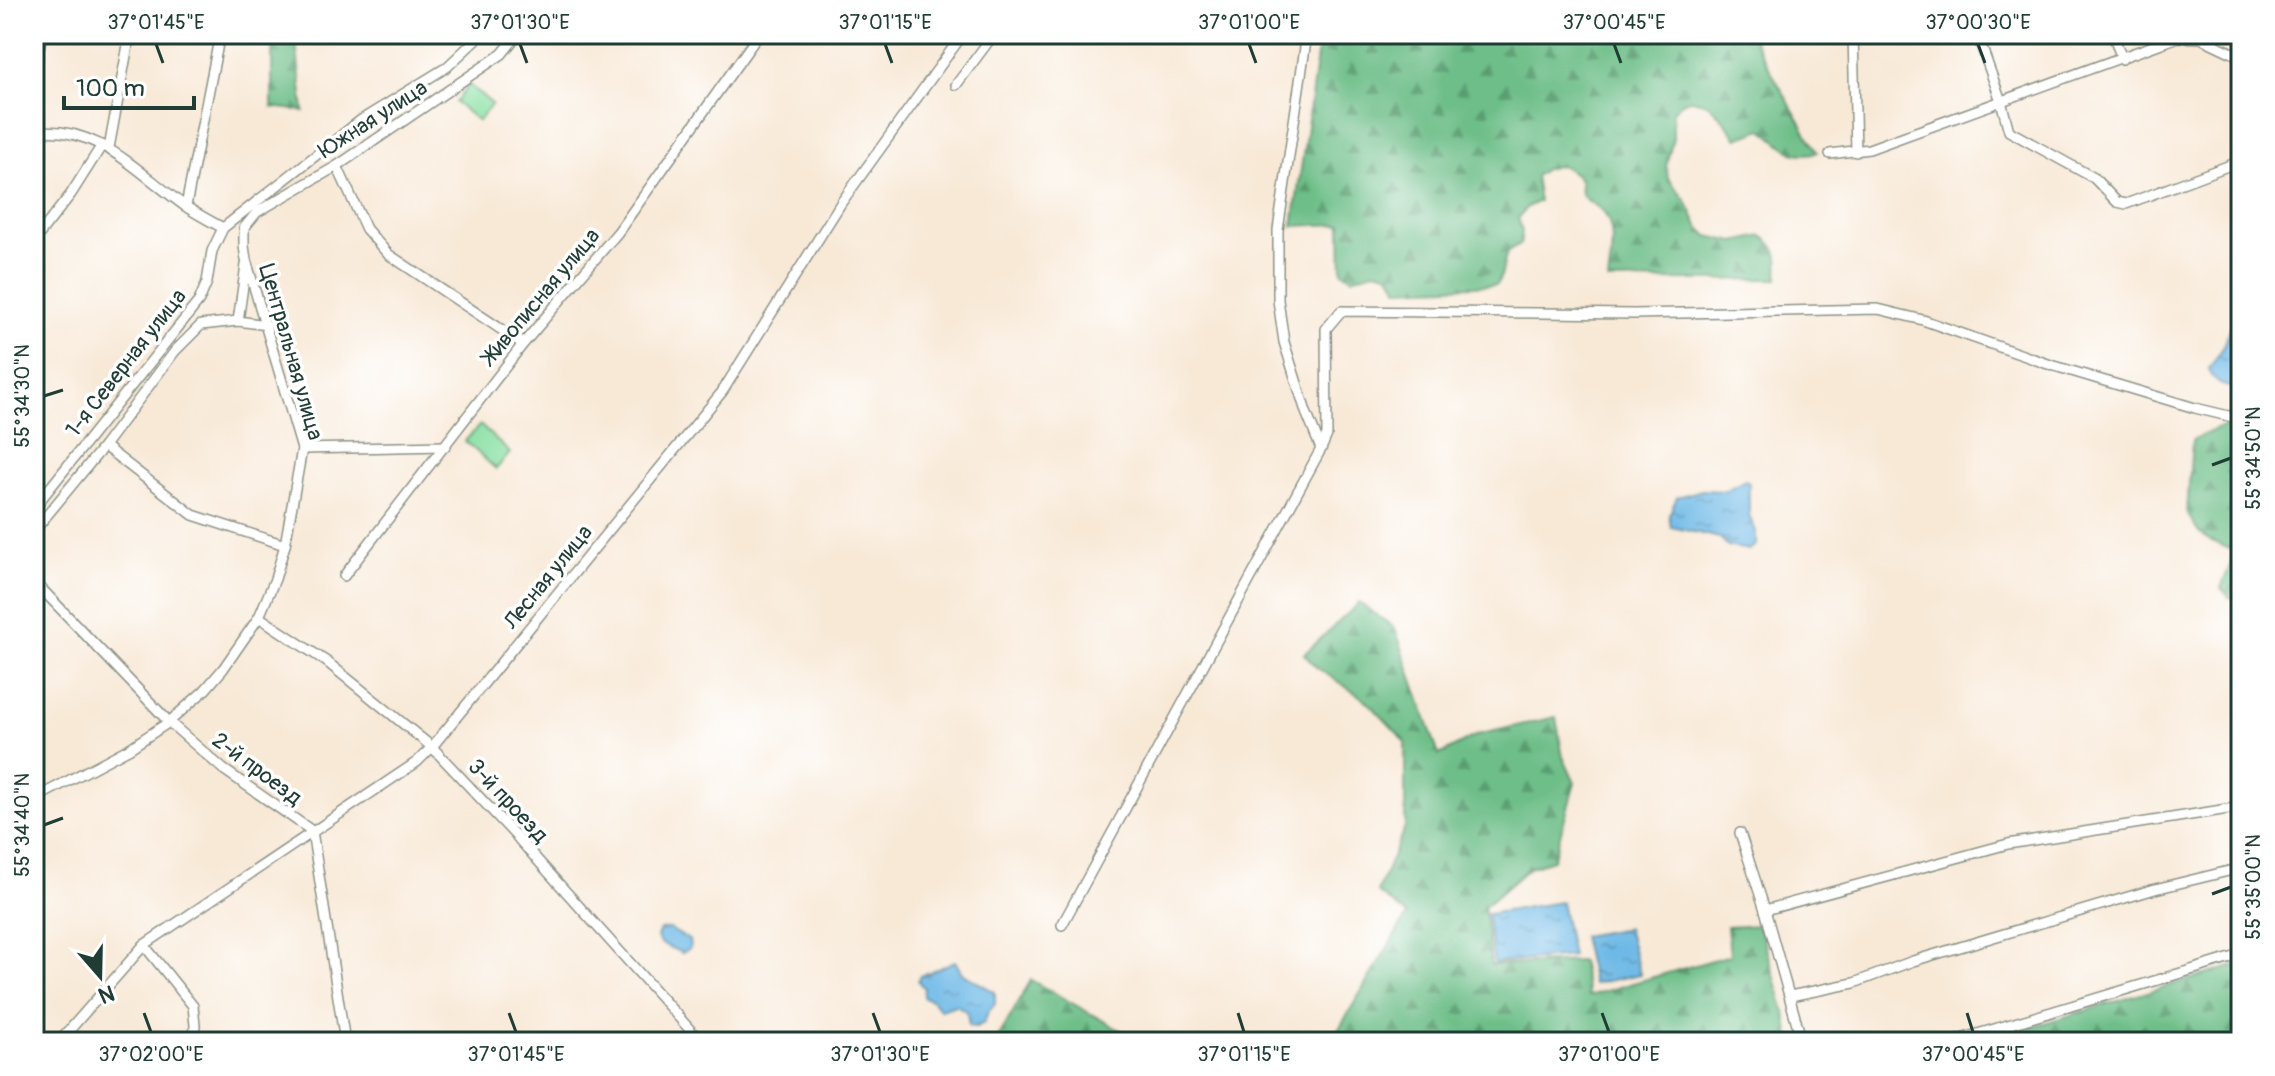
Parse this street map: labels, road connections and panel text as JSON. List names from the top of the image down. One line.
{"streets":{"street":["Южная улица","Живописная улица","Центральная улица","1-я Северная улица","Лесная улица","2-й проезд","3-й проезд"]},"crossings":[["Южная улица","Центральная улица"],["Центральная улица","2-й проезд"],["Центральная улица","3-й проезд"],["Лесная улица","2-й проезд"],["Лесная улица","3-й проезд"]],"scale_bar":"100 m","north":"bottom","coordinates":["37°01'45\"E","37°01'30\"E","37°01'15\"E","37°01'00\"E","37°00'45\"E","37°00'30\"E","55°34'30\"N","55°34'50\"N","55°34'40\"N","55°35'00\"N","37°02'00\"E"]}
